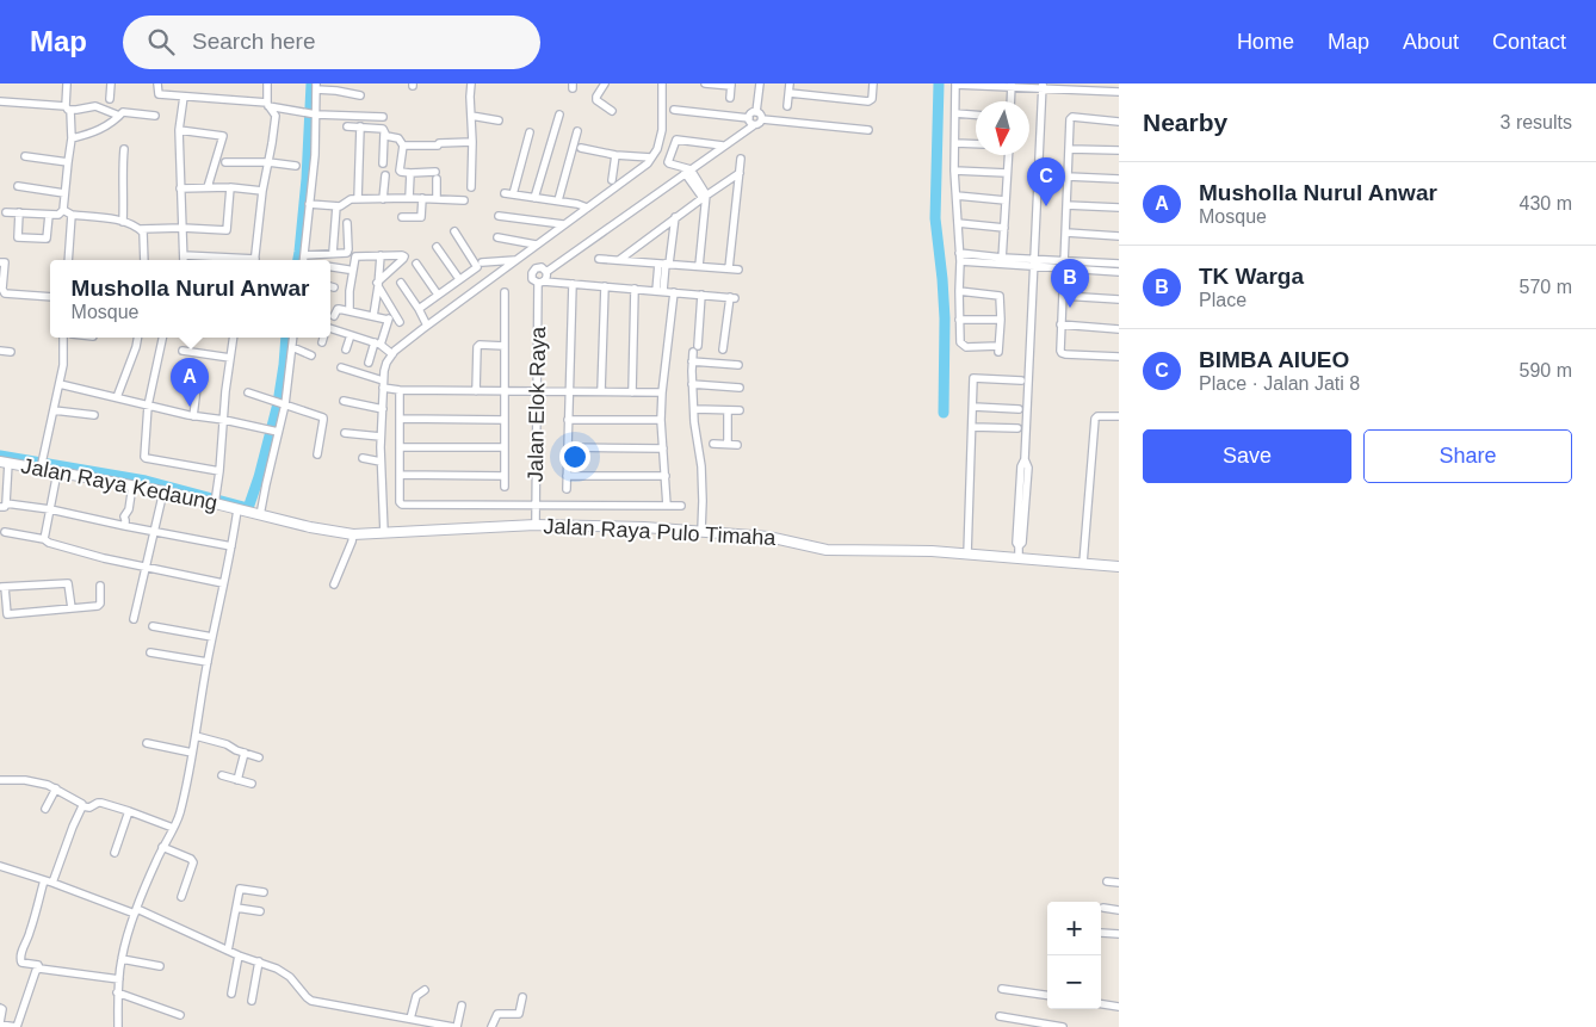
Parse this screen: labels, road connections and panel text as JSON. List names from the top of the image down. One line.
{"streets":{"street":["Jalan Elok Raya","Jalan Raya Kedaung","Jalan Raya Pulo Timaha"]},"crossings":[["Jalan Elok Raya","Jalan Raya Pulo Timaha"],["Jalan Raya Kedaung","Jalan Raya Pulo Timaha"]],"north":"bottom","page":{"header":"Map","search":"Search here","nav":["Home","Map","About","Contact"],"heading":["Nearby","3 results"],"pins":["C","B","A"],"list":[{"mark":"A","name":"Musholla Nurul Anwar","note":"Mosque","value":"430 m"},{"mark":"B","name":"TK Warga","note":"Place","value":"570 m"},{"mark":"C","name":"BIMBA AIUEO","note":"Place · Jalan Jati 8","value":"590 m"}],"popup":["Musholla Nurul Anwar","Mosque"],"buttons":["Save","Share"],"map_buttons":["+","−"]}}
